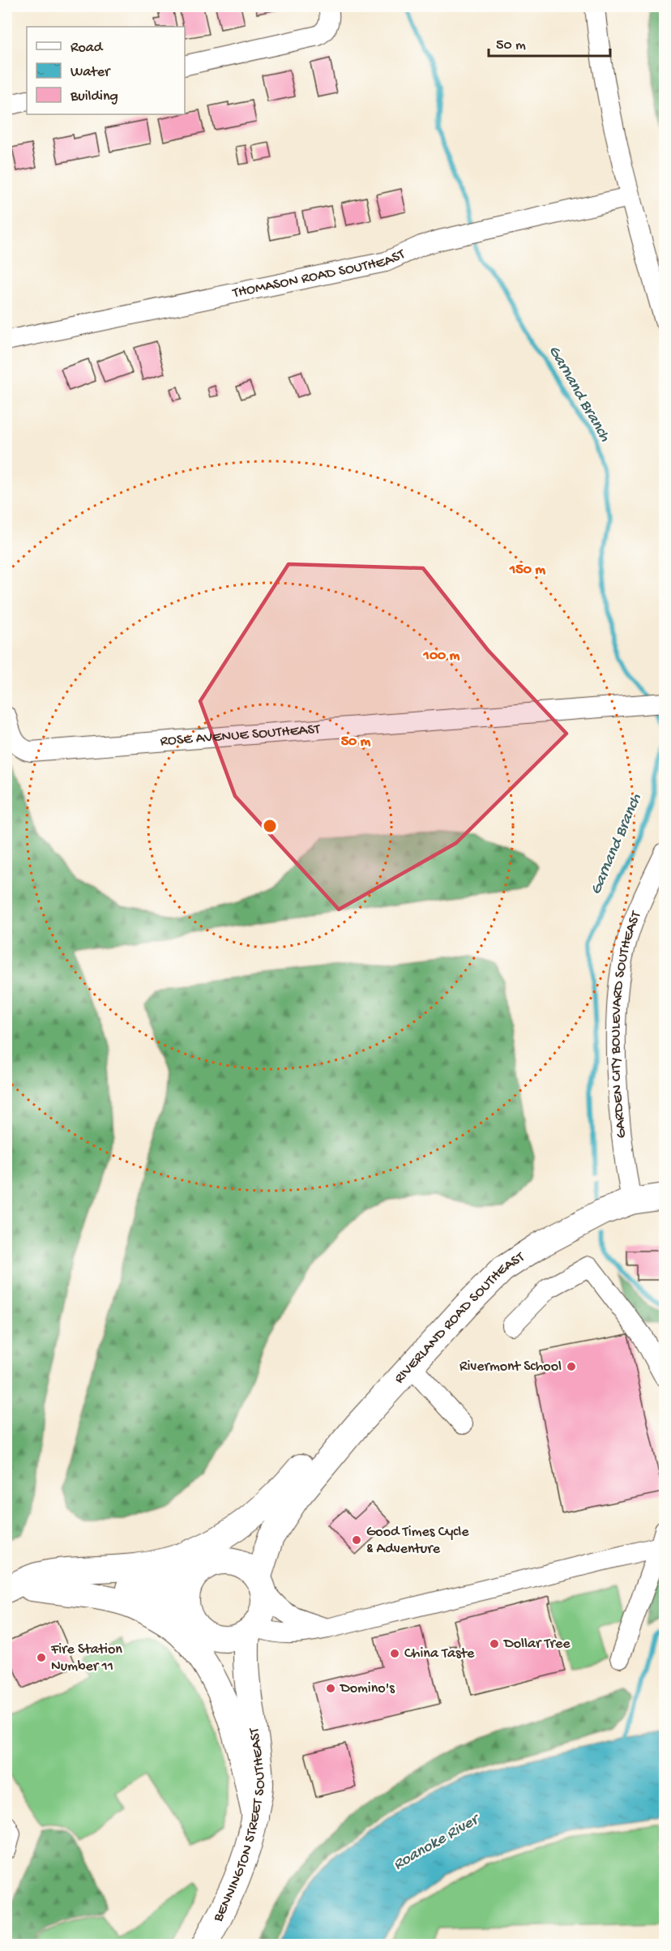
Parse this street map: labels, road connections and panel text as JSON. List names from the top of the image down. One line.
{"streets":{"main road":["RIVERLAND ROAD SOUTHEAST","BENNINGTON STREET SOUTHEAST"],"street":["THOMASON ROAD SOUTHEAST","ROSE AVENUE SOUTHEAST","GARDEN CITY BOULEVARD SOUTHEAST"]},"crossings":[["GARDEN CITY BOULEVARD SOUTHEAST","RIVERLAND ROAD SOUTHEAST"],["RIVERLAND ROAD SOUTHEAST","BENNINGTON STREET SOUTHEAST"]],"water":["Garnand Branch","Roanoke River"],"places":["Rivermont School","Good Times Cycle & Adventure","Dollar Tree","China Taste","Fire Station Number 11","Domino's"],"legend":["Road","Water","Building"],"scale_bar":"50 m","rings":["150 m","100 m","50 m"]}
